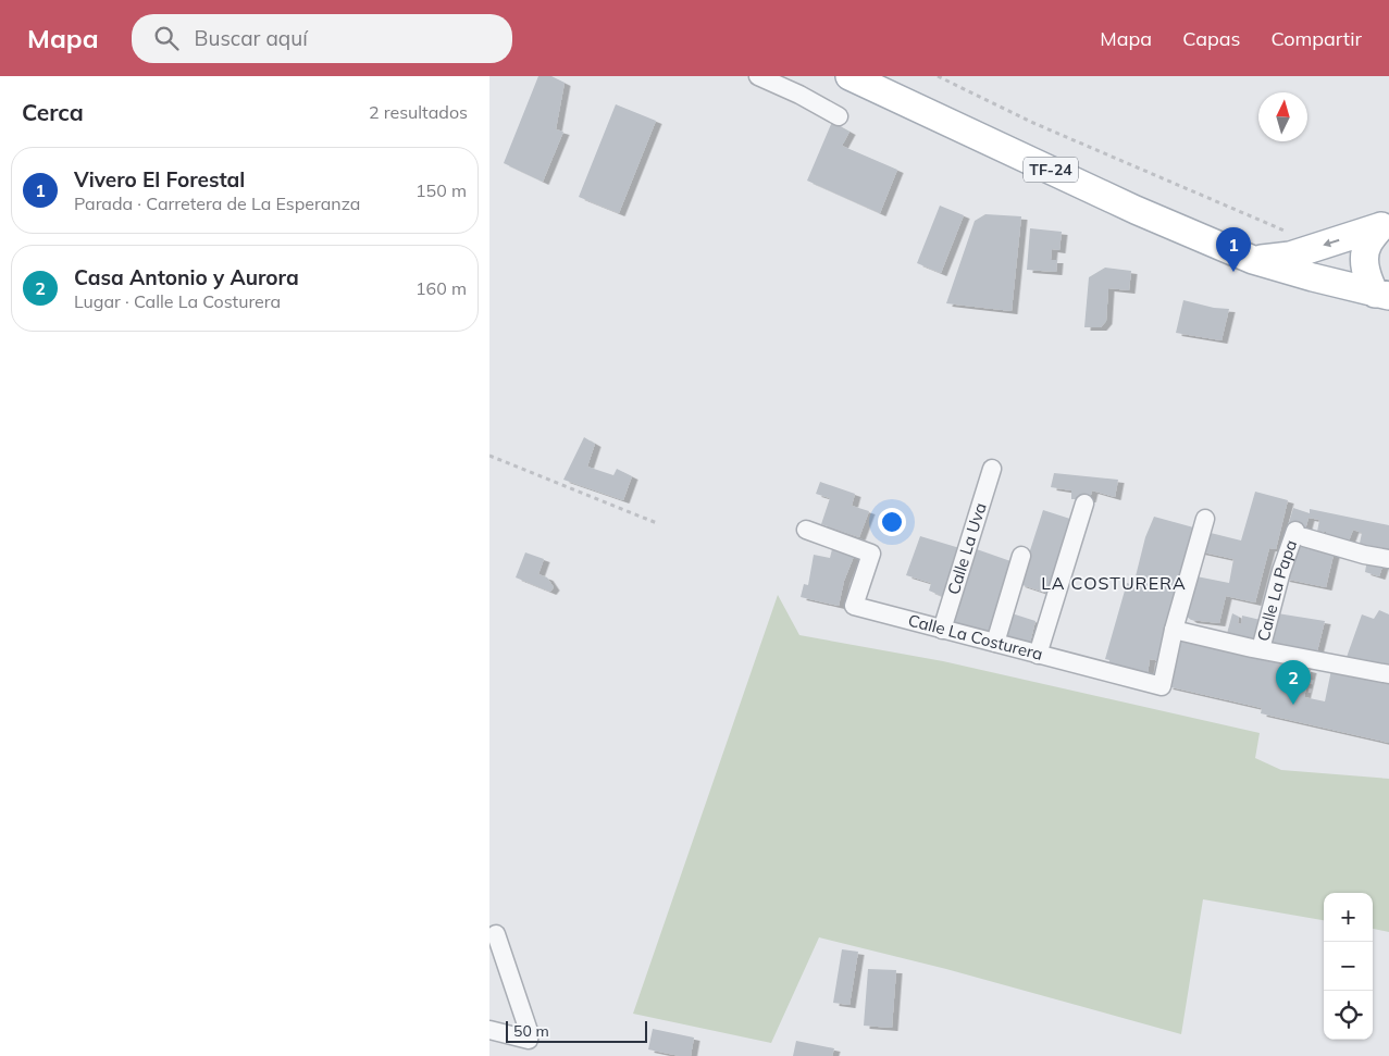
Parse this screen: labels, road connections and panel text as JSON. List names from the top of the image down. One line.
{"streets":{"main road":["TF-24"],"street":["Calle La Uva","Calle La Papa","Calle La Costurera"]},"crossings":[["Calle La Uva","Calle La Costurera"]],"districts":["LA COSTURERA"],"scale_bar":"50 m","north":"top","page":{"header":"Mapa","search":"Buscar aquí","nav":["Mapa","Capas","Compartir"],"heading":["Cerca","2 resultados"],"list":[{"mark":"1","name":"Vivero El Forestal","note":"Parada · Carretera de La Esperanza","value":"150 m"},{"mark":"2","name":"Casa Antonio y Aurora","note":"Lugar · Calle La Costurera","value":"160 m"}],"pins":["1","2"],"map_buttons":["+","−"],"scale":"50 m"}}
